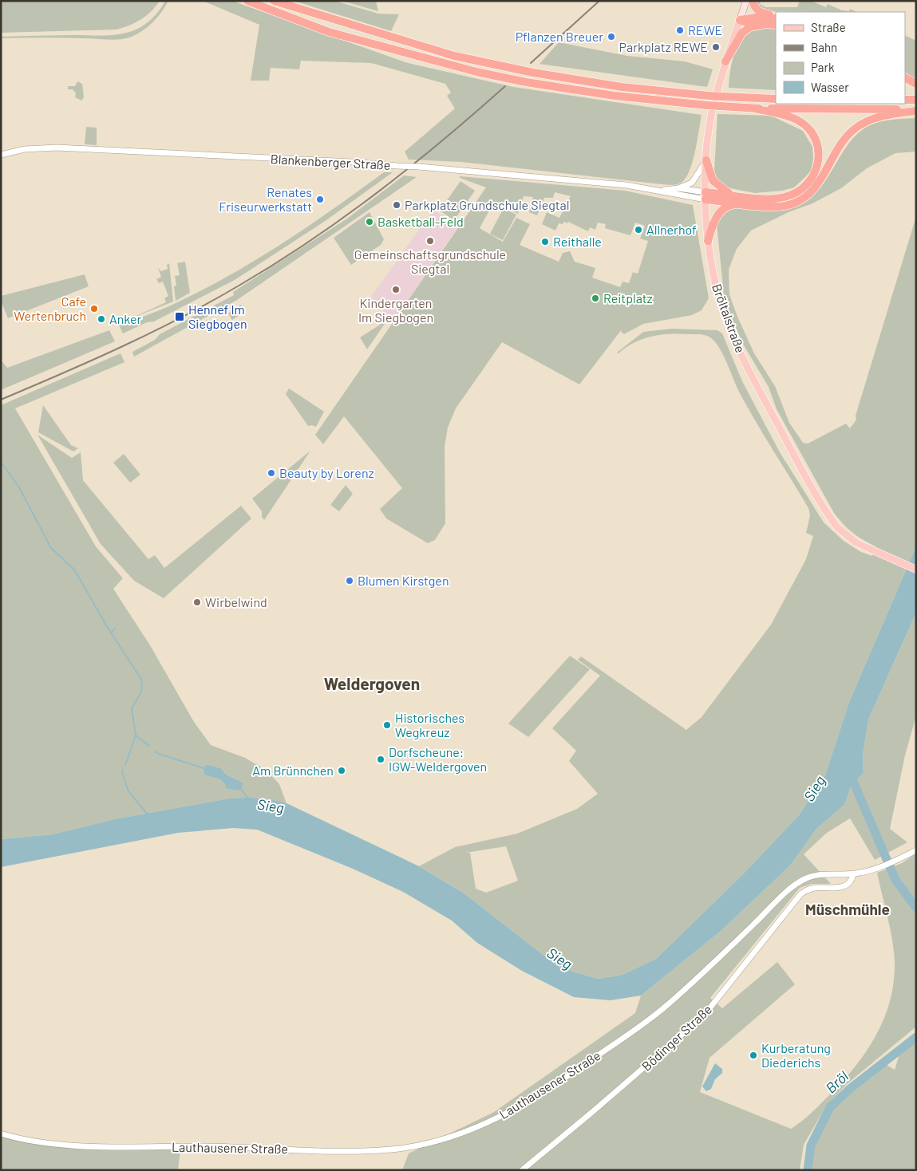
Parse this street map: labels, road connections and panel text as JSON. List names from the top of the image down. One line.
{"streets":{"main road":["Bröltalstraße"],"street":["Blankenberger Straße","Bödinger Straße","Lauthausener Straße"]},"crossings":[["Blankenberger Straße","Bröltalstraße"],["Bödinger Straße","Lauthausener Straße"]],"districts":["Weldergoven","Müschmühle"],"water":["Sieg","Bröl"],"places":{"other":["REWE","Pflanzen Breuer","Parkplatz REWE","Renates Friseurwerkstatt","Parkplatz Grundschule Siegtal","Basketball-Feld","Allnerhof","Gemeinschaftsgrundschule Siegtal","Reithalle","Kindergarten Im Siegbogen","Reitplatz","Cafe Wertenbruch","Anker","Beauty by Lorenz","Blumen Kirstgen","Wirbelwind","Historisches Wegkreuz","Dorfscheune: IGW-Weldergoven","Am Brünnchen","Kurberatung Diederichs"],"transit":["Hennef Im Siegbogen"]},"legend":["Straße","Bahn","Park","Wasser"]}
